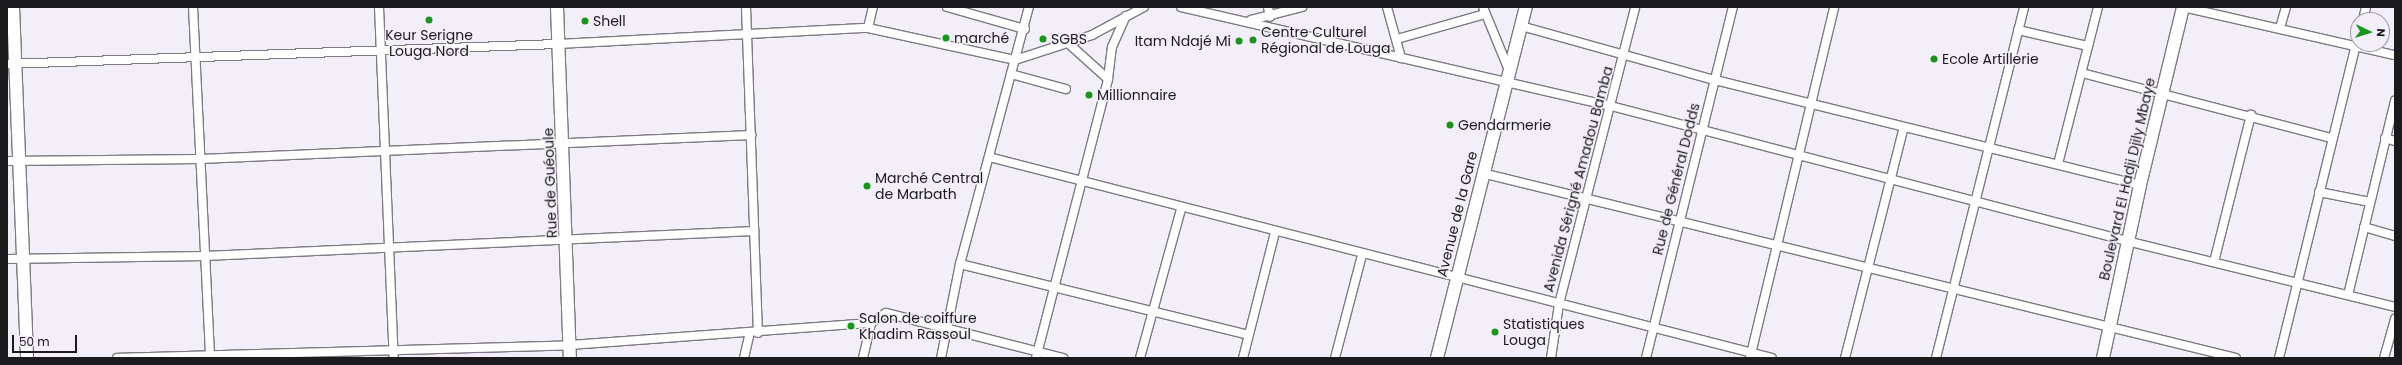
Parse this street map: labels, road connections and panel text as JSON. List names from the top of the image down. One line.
{"streets":{"street":["Avenida Sérigné Amadou Bamba","Rue de Général Dodds","Boulevard El Hadji Djily Mbaye","Rue de Guéoule","Avenue de la Gare"]},"places":["Keur Serigne Louga Nord","Shell","marché","SGBS","Centre Culturel Régional de Louga","Itam Ndajé Mi","Ecole Artillerie","Millionnaire","Gendarmerie","Marché Central de Marbath","Salon de coiffure Khadim Rassoul","Statistiques Louga"],"scale_bar":"50 m","north":"right"}
